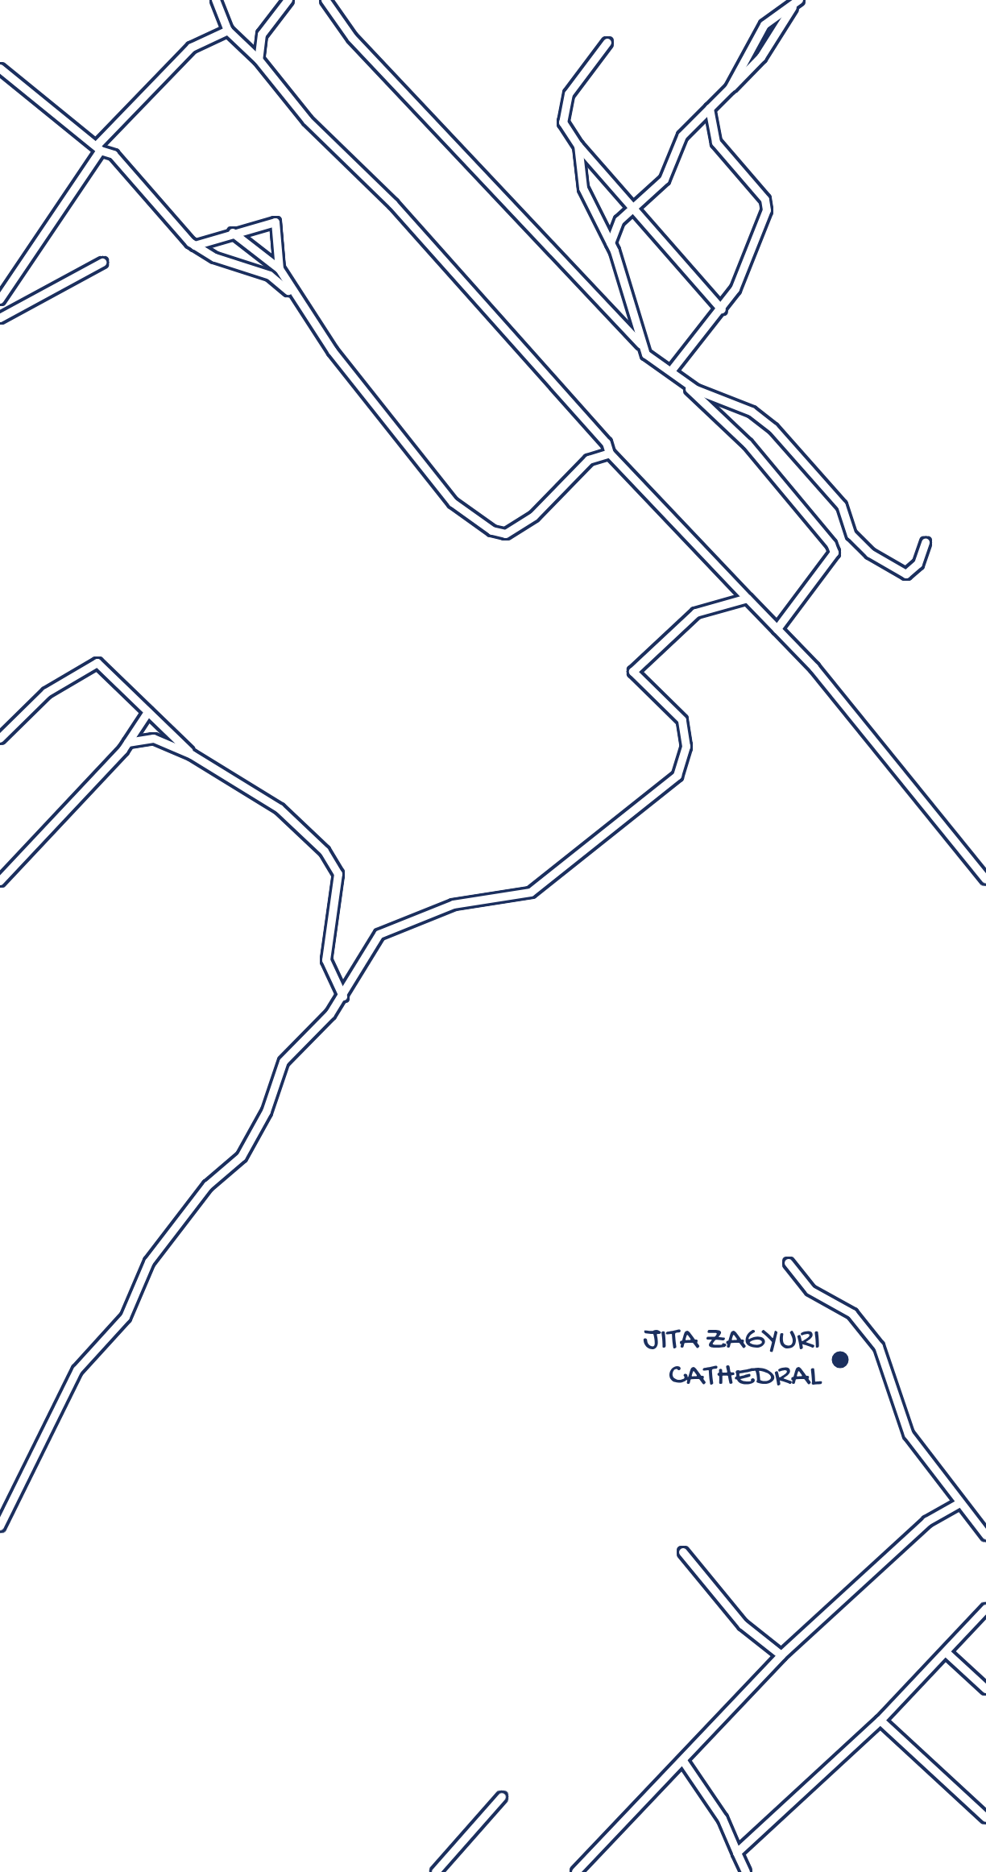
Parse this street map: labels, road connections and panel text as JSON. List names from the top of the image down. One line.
{"places":["JITA ZAGYURI CATHEDRAL"]}
